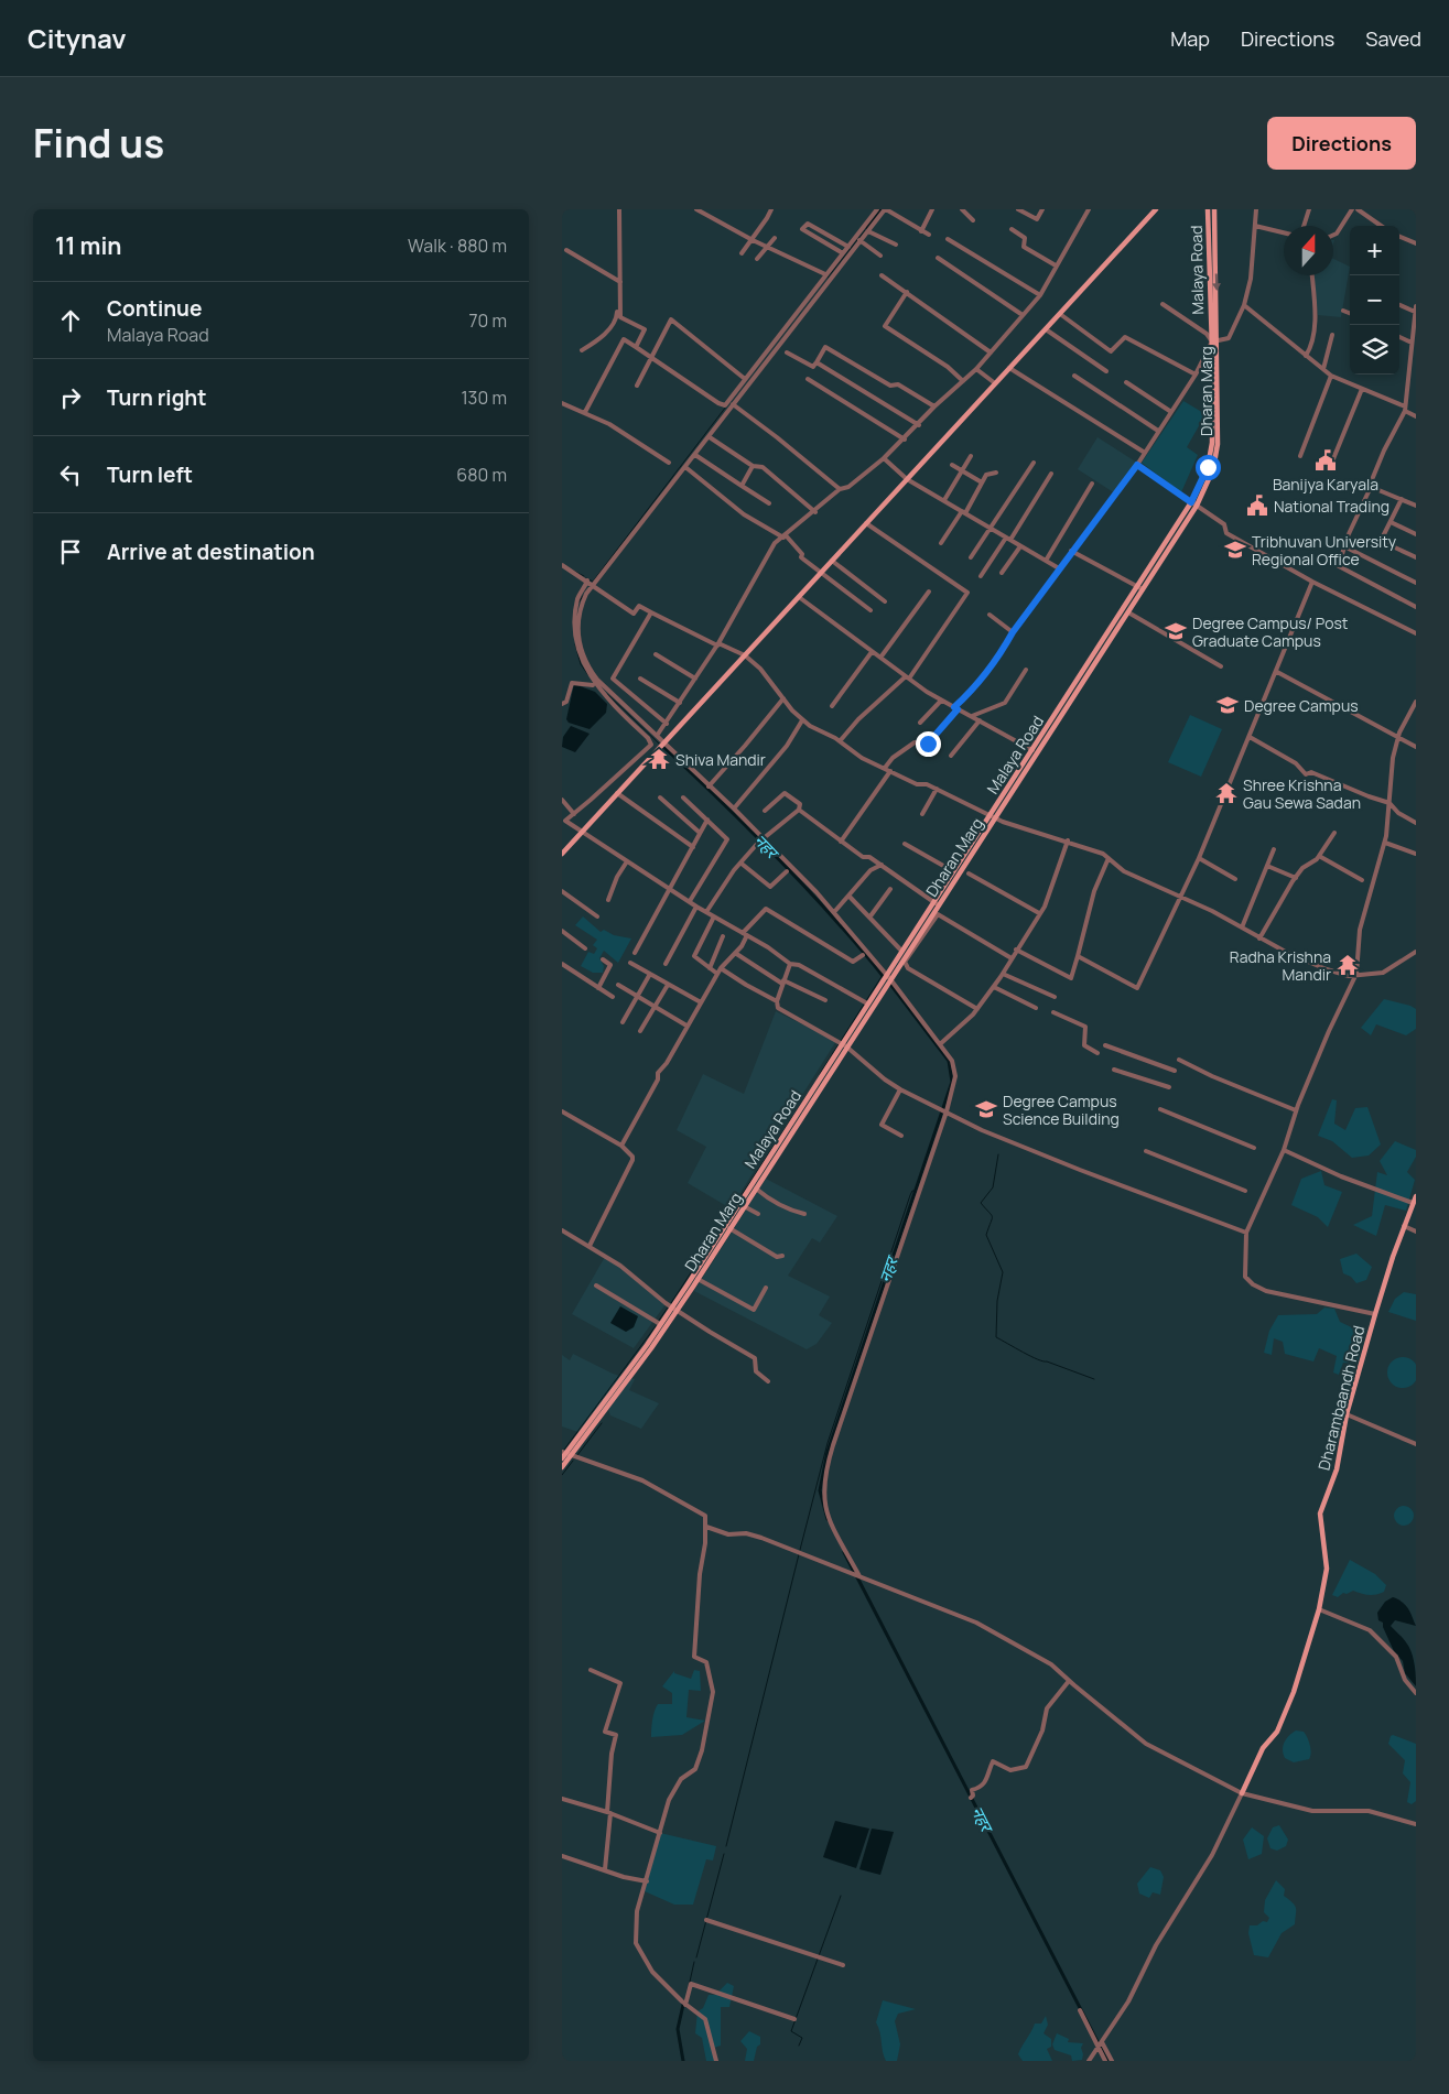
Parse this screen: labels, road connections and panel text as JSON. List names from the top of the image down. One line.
{"streets":{"main road":["Malaya Road","Dharan Marg","Dharambaandh Road"]},"crossings":[["Malaya Road","Dharan Marg"]],"water":["नहर"],"places":{"public building":["Banijya Karyala","National Trading"],"school or university":["Tribhuvan University Regional Office","Degree Campus/ Post Graduate Campus","Degree Campus","Degree Campus Science Building"],"temple":["Shiva Mandir","Shree Krishna Gau Sewa Sadan","Radha Krishna Mandir"]},"north":"top","page":{"header":"Citynav","nav":["Map","Directions","Saved"],"title":"Find us","buttons":"Directions","heading":["11 min","Walk · 880 m"],"map_buttons":["+","−"],"list":[["Continue","Malaya Road","70 m"],["Turn right","130 m"],["Turn left","680 m"],"Arrive at destination"]}}
